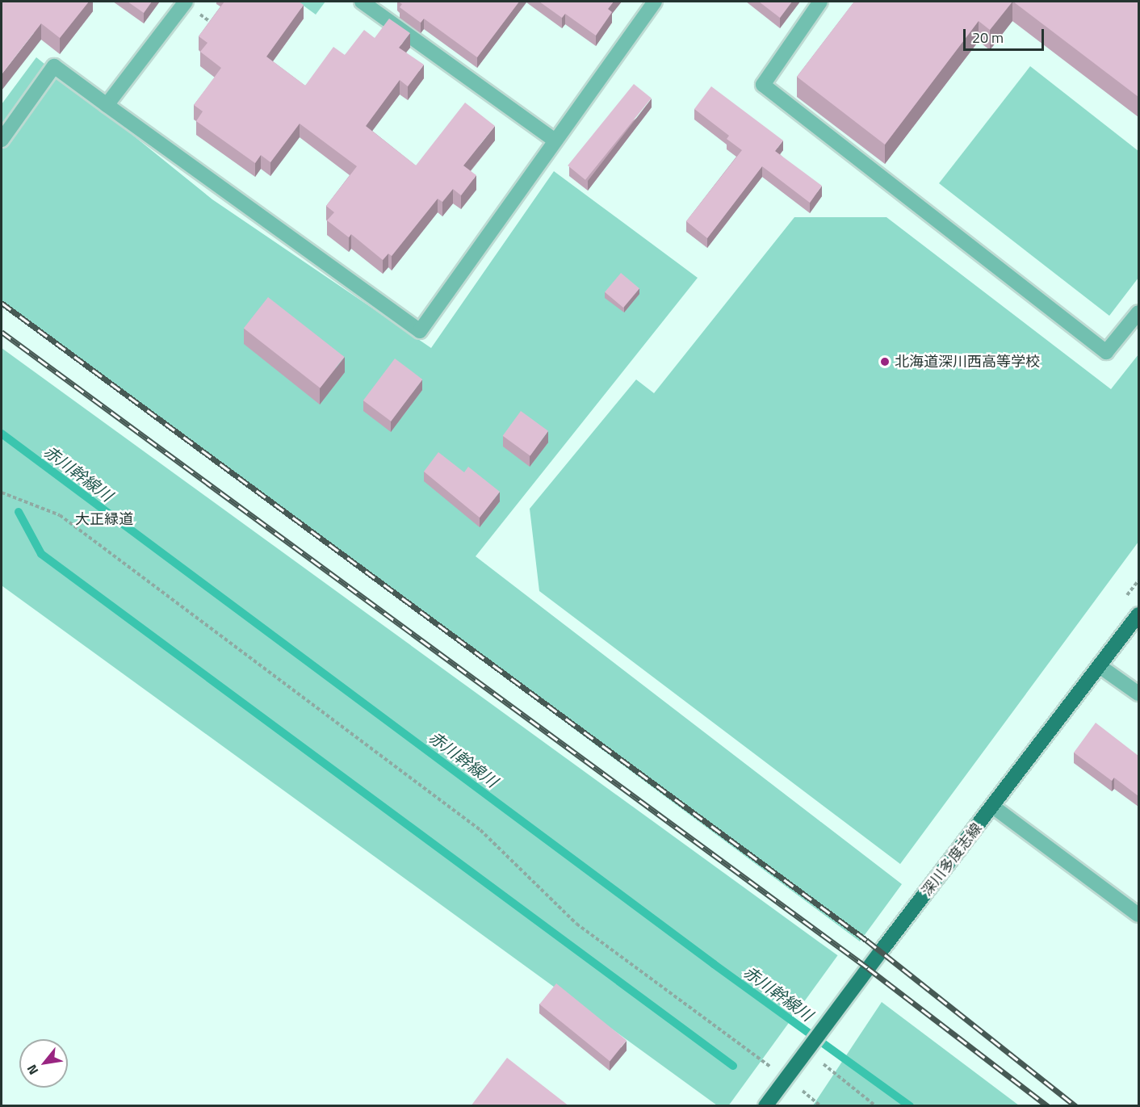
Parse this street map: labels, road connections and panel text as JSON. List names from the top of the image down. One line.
{"streets":{"main road":["深川多度志線"]},"water":["赤川幹線川"],"parks":["大正緑道"],"places":["北海道深川西高等学校"],"scale_bar":"20 m","north":"bottom left"}
